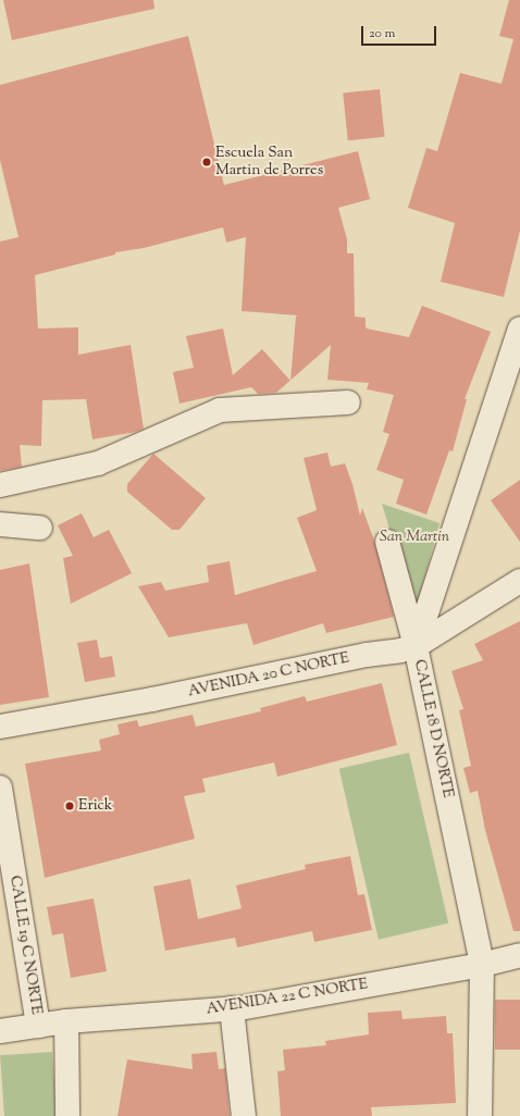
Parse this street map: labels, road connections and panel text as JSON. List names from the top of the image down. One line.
{"streets":{"street":["AVENIDA 20 C NORTE","CALLE 18 D NORTE","CALLE 19 C NORTE","AVENIDA 22 C NORTE"]},"crossings":[["AVENIDA 20 C NORTE","CALLE 18 D NORTE"],["CALLE 18 D NORTE","AVENIDA 22 C NORTE"],["CALLE 19 C NORTE","AVENIDA 22 C NORTE"]],"parks":["San Martín"],"places":["Escuela San Martin de Porres","Erick"],"scale_bar":"20 m"}
